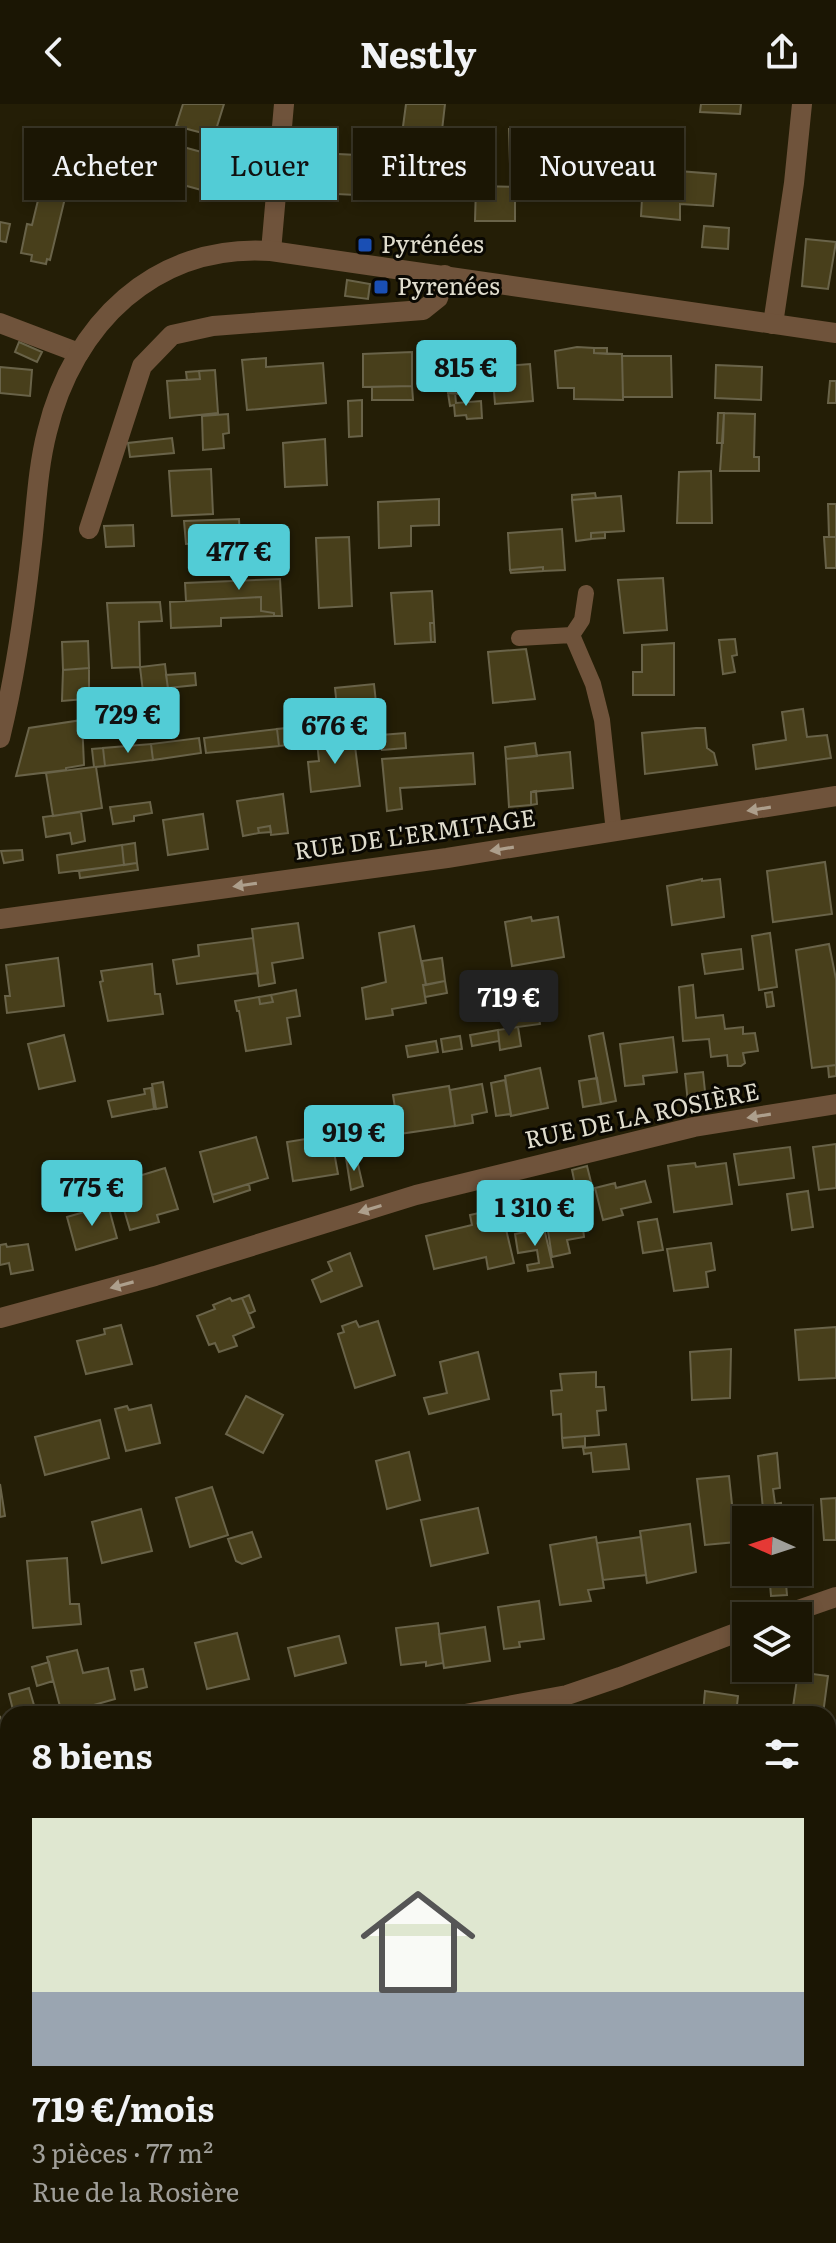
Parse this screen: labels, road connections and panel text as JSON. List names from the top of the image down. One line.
{"streets":{"street":["RUE DE L'ERMITAGE","RUE DE LA ROSIÈRE"]},"one_way":["RUE DE L'ERMITAGE","RUE DE LA ROSIÈRE"],"places":{"transit":["Pyrénées","Pyrenées"]},"north":"left","page":{"header":"Nestly","chip":["Acheter","Louer","Filtres","Nouveau"],"price":["815 €","477 €","729 €","676 €","719 €","919 €","775 €","1 310 €"],"heading":"8 biens","list":[{"name":"719 €/mois","note":"3 pièces · 77 m² · Rue de la Rosière"}]}}
